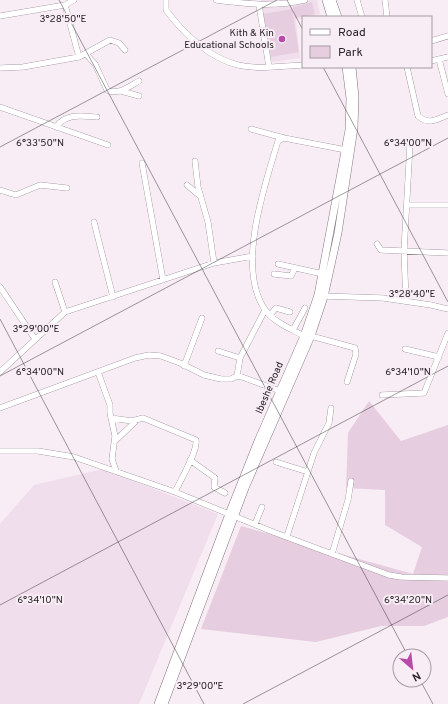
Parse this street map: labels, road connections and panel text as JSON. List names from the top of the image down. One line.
{"streets":{"main road":["Ibeshe Road"]},"places":["Kith & Kin Educational Schools"],"legend":["Road","Park"],"north":"bottom right","coordinates":["3°28'50\"E","6°34'00\"N","6°33'50\"N","3°28'40\"E","3°29'00\"E","6°34'10\"N","6°34'20\"N"]}
